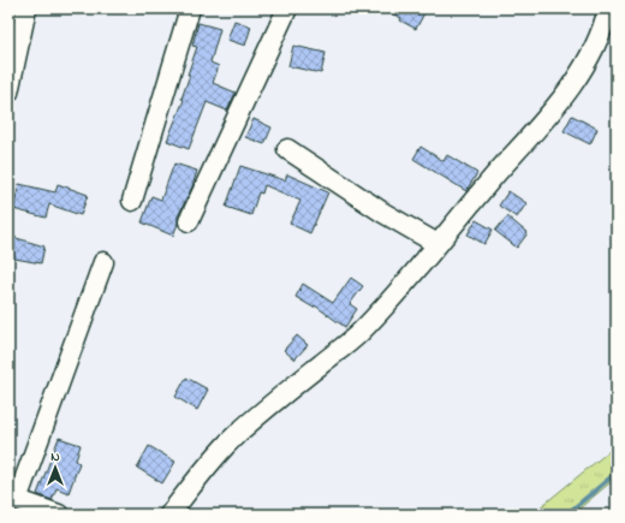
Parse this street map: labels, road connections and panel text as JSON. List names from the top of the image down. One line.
{"north":"top"}
